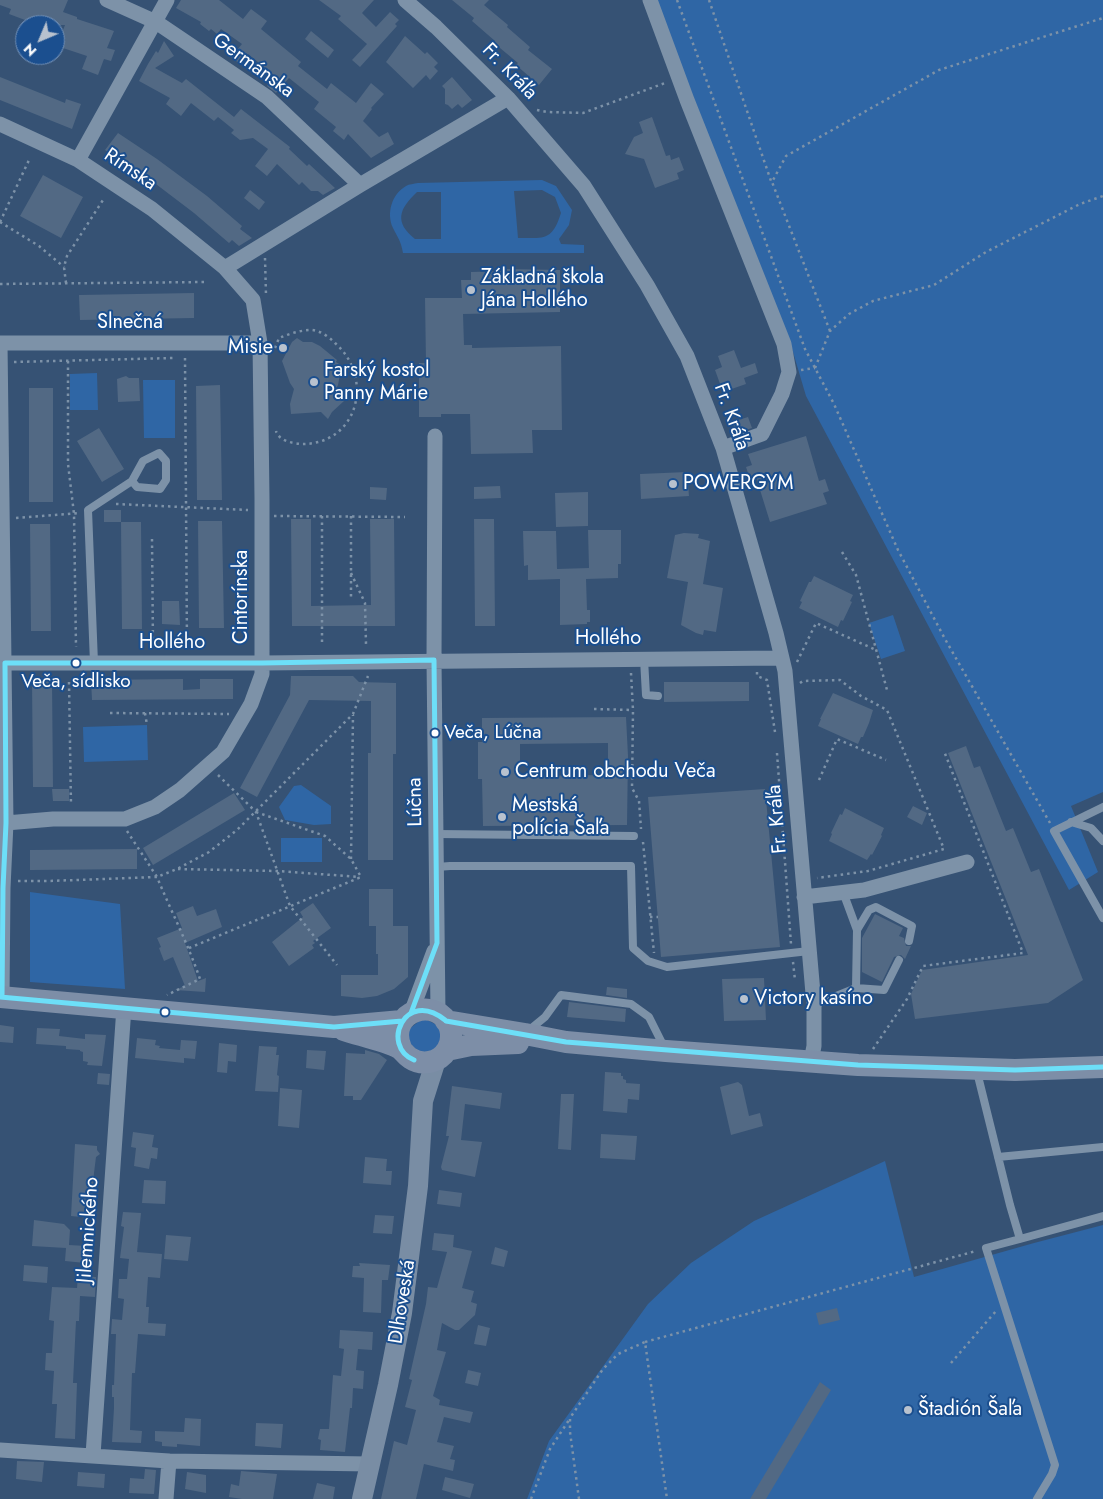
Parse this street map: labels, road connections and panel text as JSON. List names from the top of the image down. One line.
{"streets":{"main road":["Dlhoveská"],"street":["Germánska","Fr. Kráľa","Rímska","Slnečná","Cintorínska","Hollého","Lúčna","Jilemnického"]},"crossings":[["Fr. Kráľa","Hollého"],["Rímska","Slnečná"],["Rímska","Cintorínska"],["Slnečná","Cintorínska"],["Cintorínska","Hollého"],["Hollého","Lúčna"],["Lúčna","Dlhoveská"]],"places":["Základná škola Jána Hollého","Misie","Farský kostol Panny Márie","POWERGYM","Veča, sídlisko","Veča, Lúčna","Centrum obchodu Veča","Mestská polícia Šaľa","Victory kasíno","Štadión Šaľa"],"north":"bottom left"}
